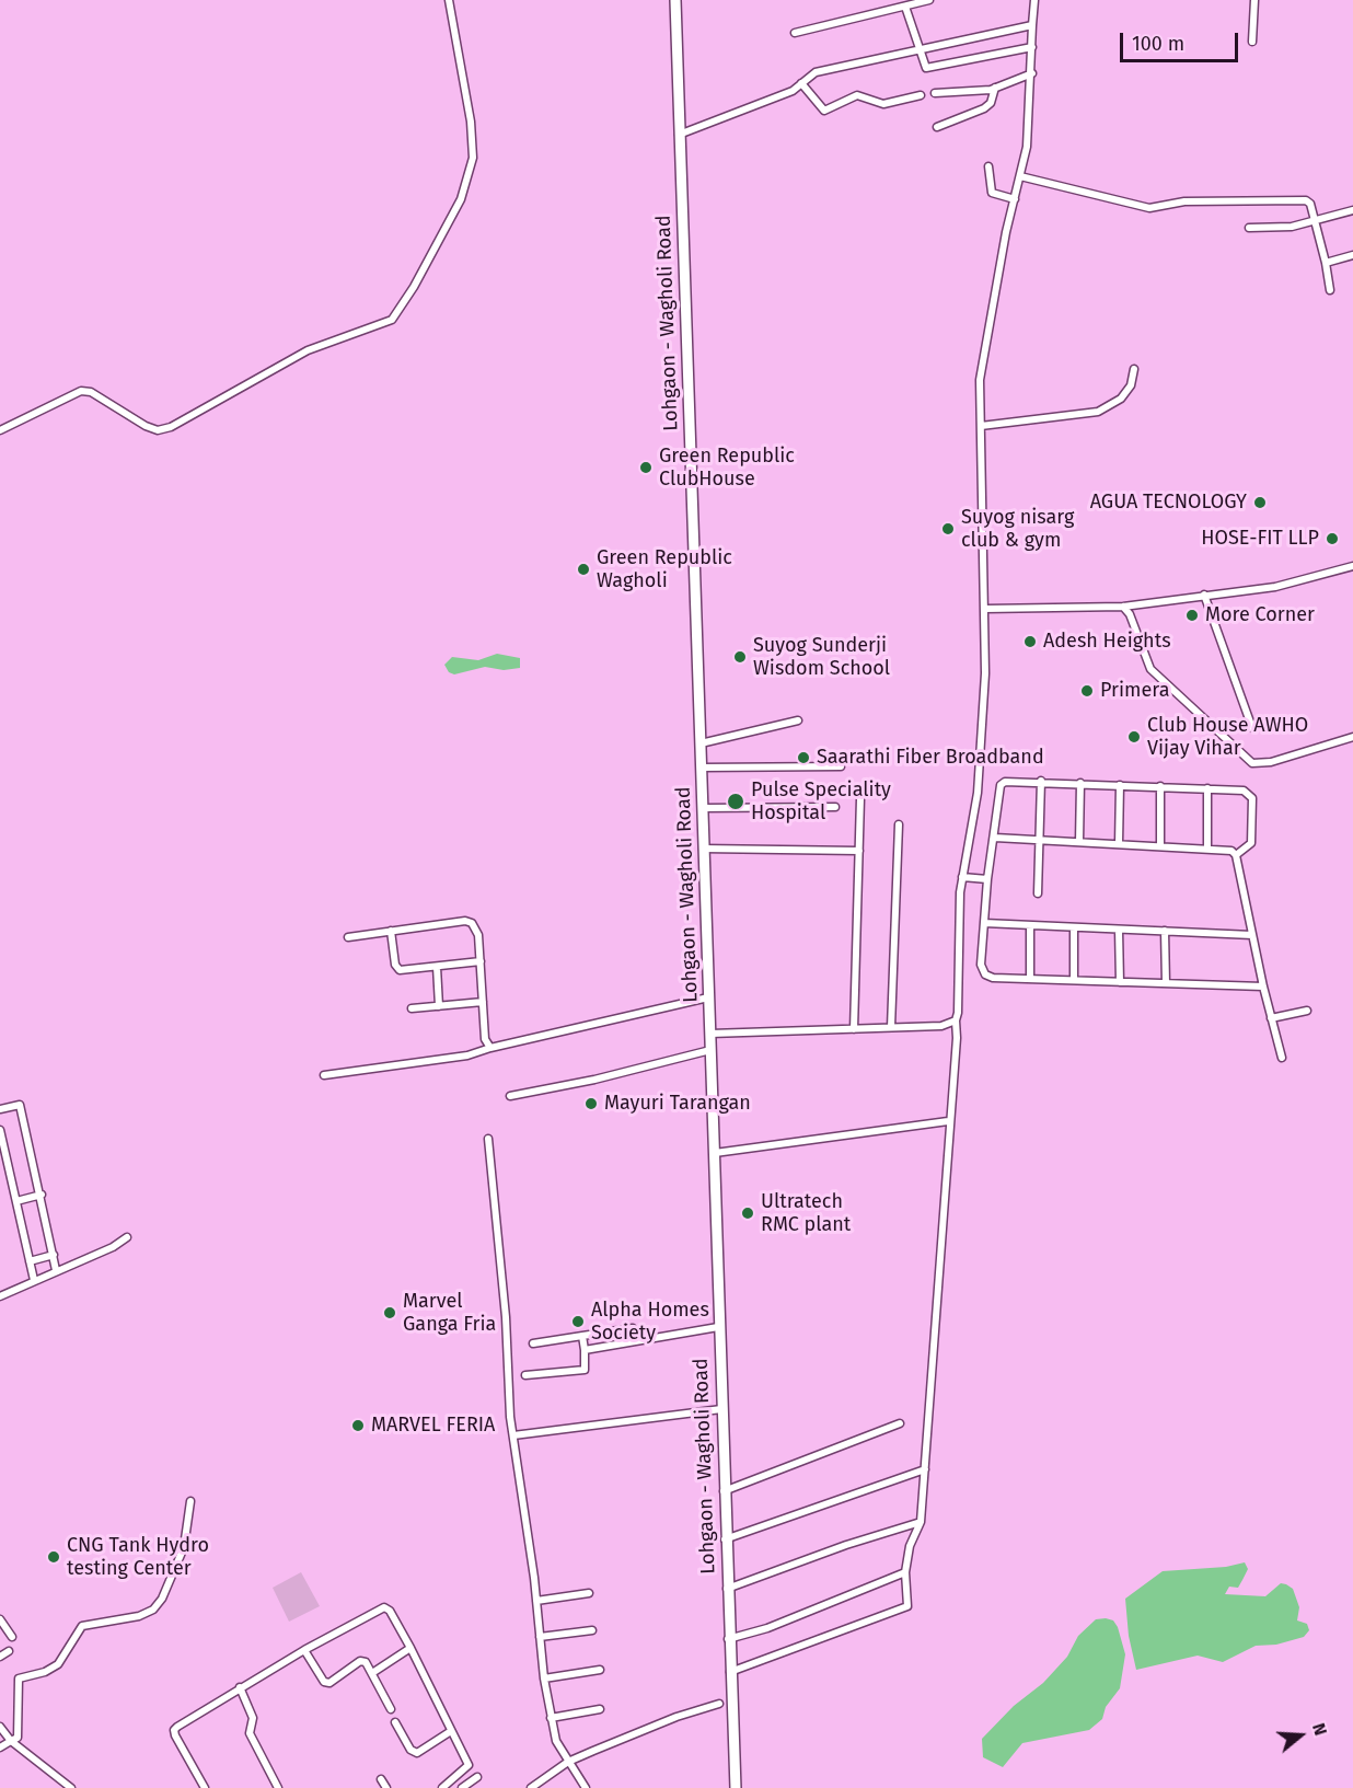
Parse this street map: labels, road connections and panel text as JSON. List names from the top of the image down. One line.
{"streets":{"main road":["Lohgaon - Wagholi Road"]},"places":["Green Republic ClubHouse","AGUA TECNOLOGY","Suyog nisarg club & gym","HOSE-FIT LLP","Green Republic Wagholi","More Corner","Adesh Heights","Suyog Sunderji Wisdom School","Primera","Club House AWHO Vijay Vihar","Saarathi Fiber Broadband","Pulse Speciality Hospital","Mayuri Tarangan","Ultratech RMC plant","Marvel Ganga Fria","Alpha Homes Society","MARVEL FERIA","CNG Tank Hydro testing Center"],"scale_bar":"100 m","north":"right"}
